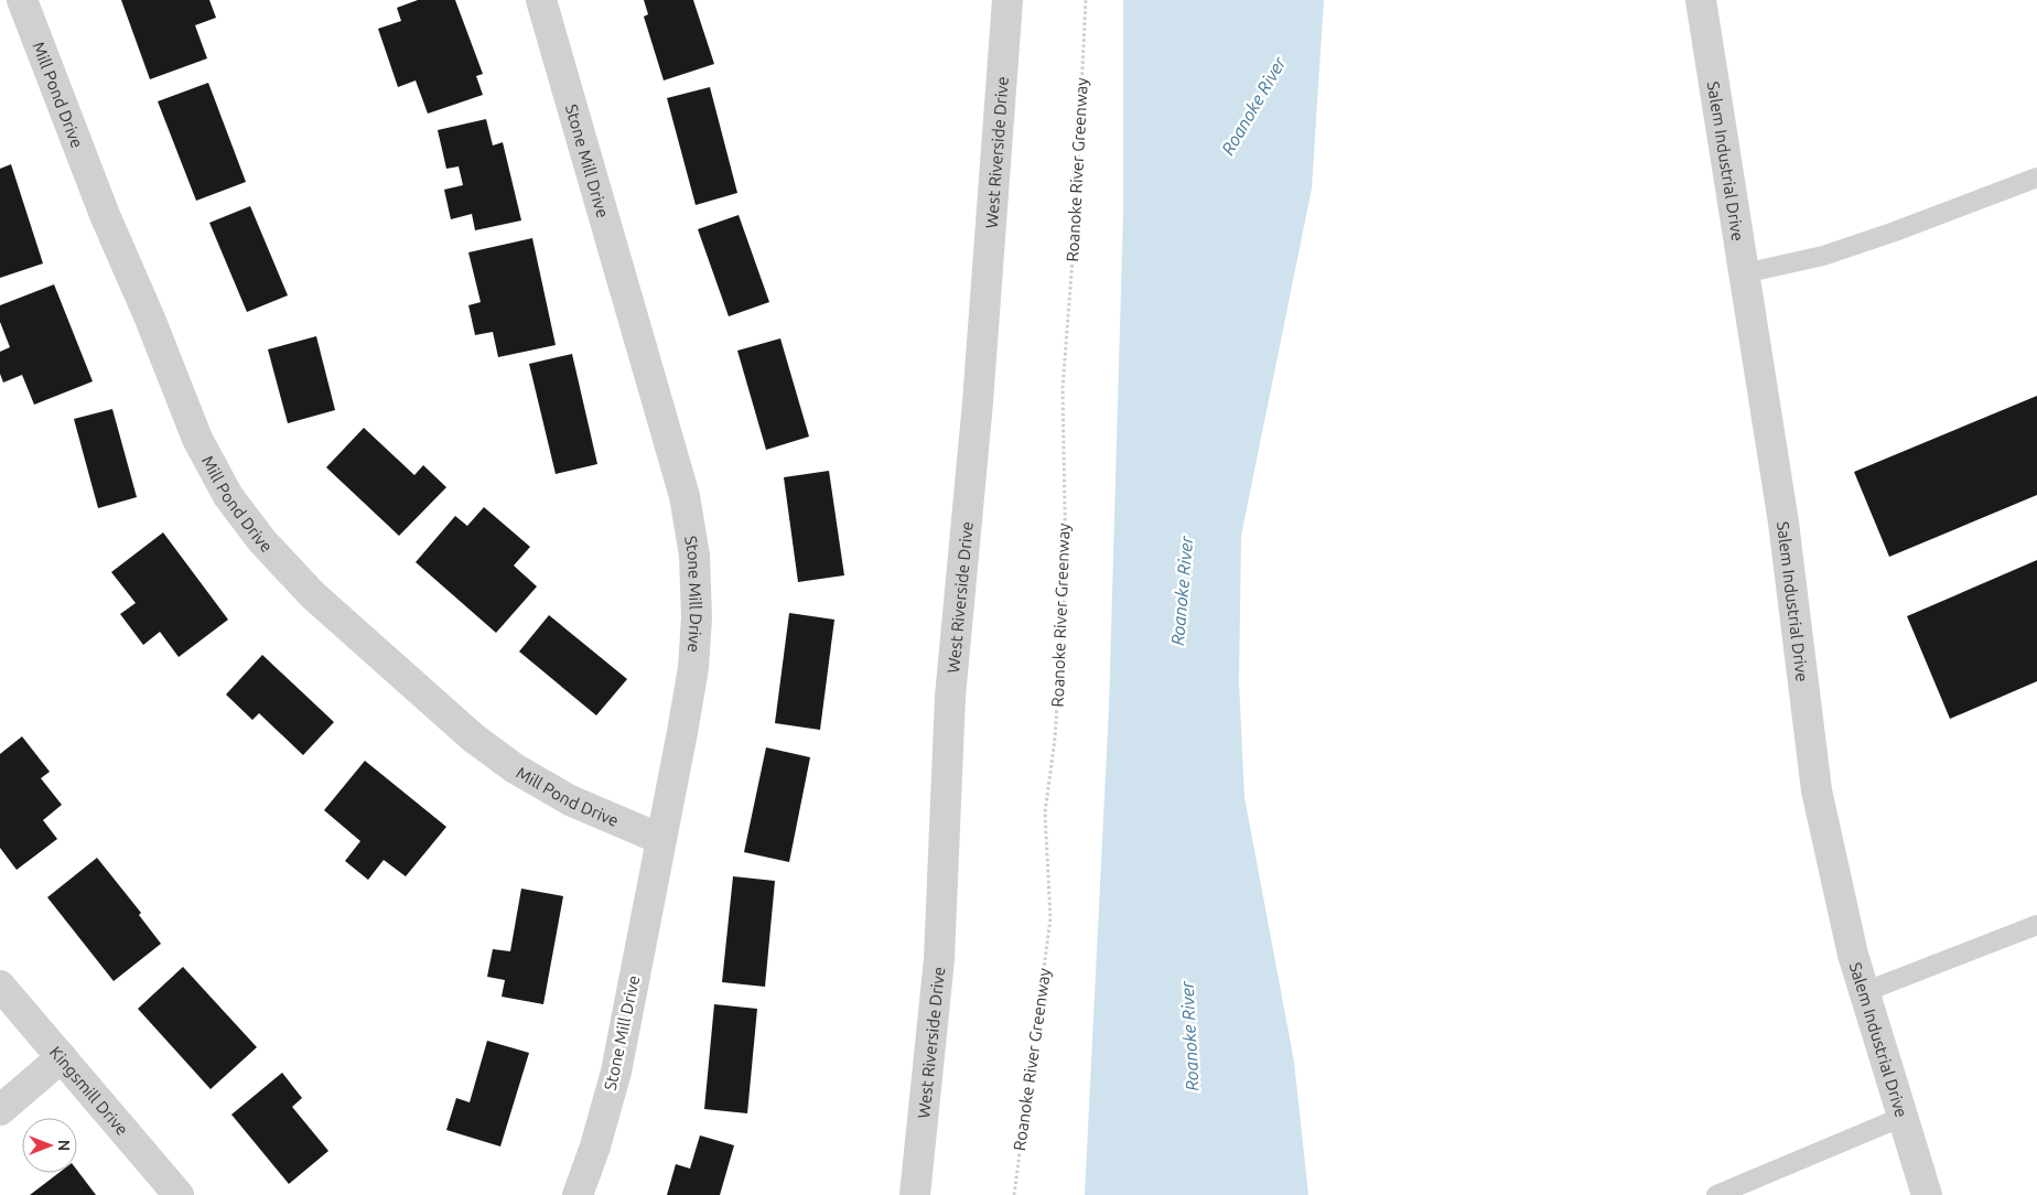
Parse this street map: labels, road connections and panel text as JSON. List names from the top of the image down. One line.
{"streets":{"street":["Mill Pond Drive","West Riverside Drive","Salem Industrial Drive","Stone Mill Drive","Kingsmill Drive"],"path":["Roanoke River Greenway"]},"crossings":[["Mill Pond Drive","Stone Mill Drive"]],"water":["Roanoke River"],"north":"right"}
